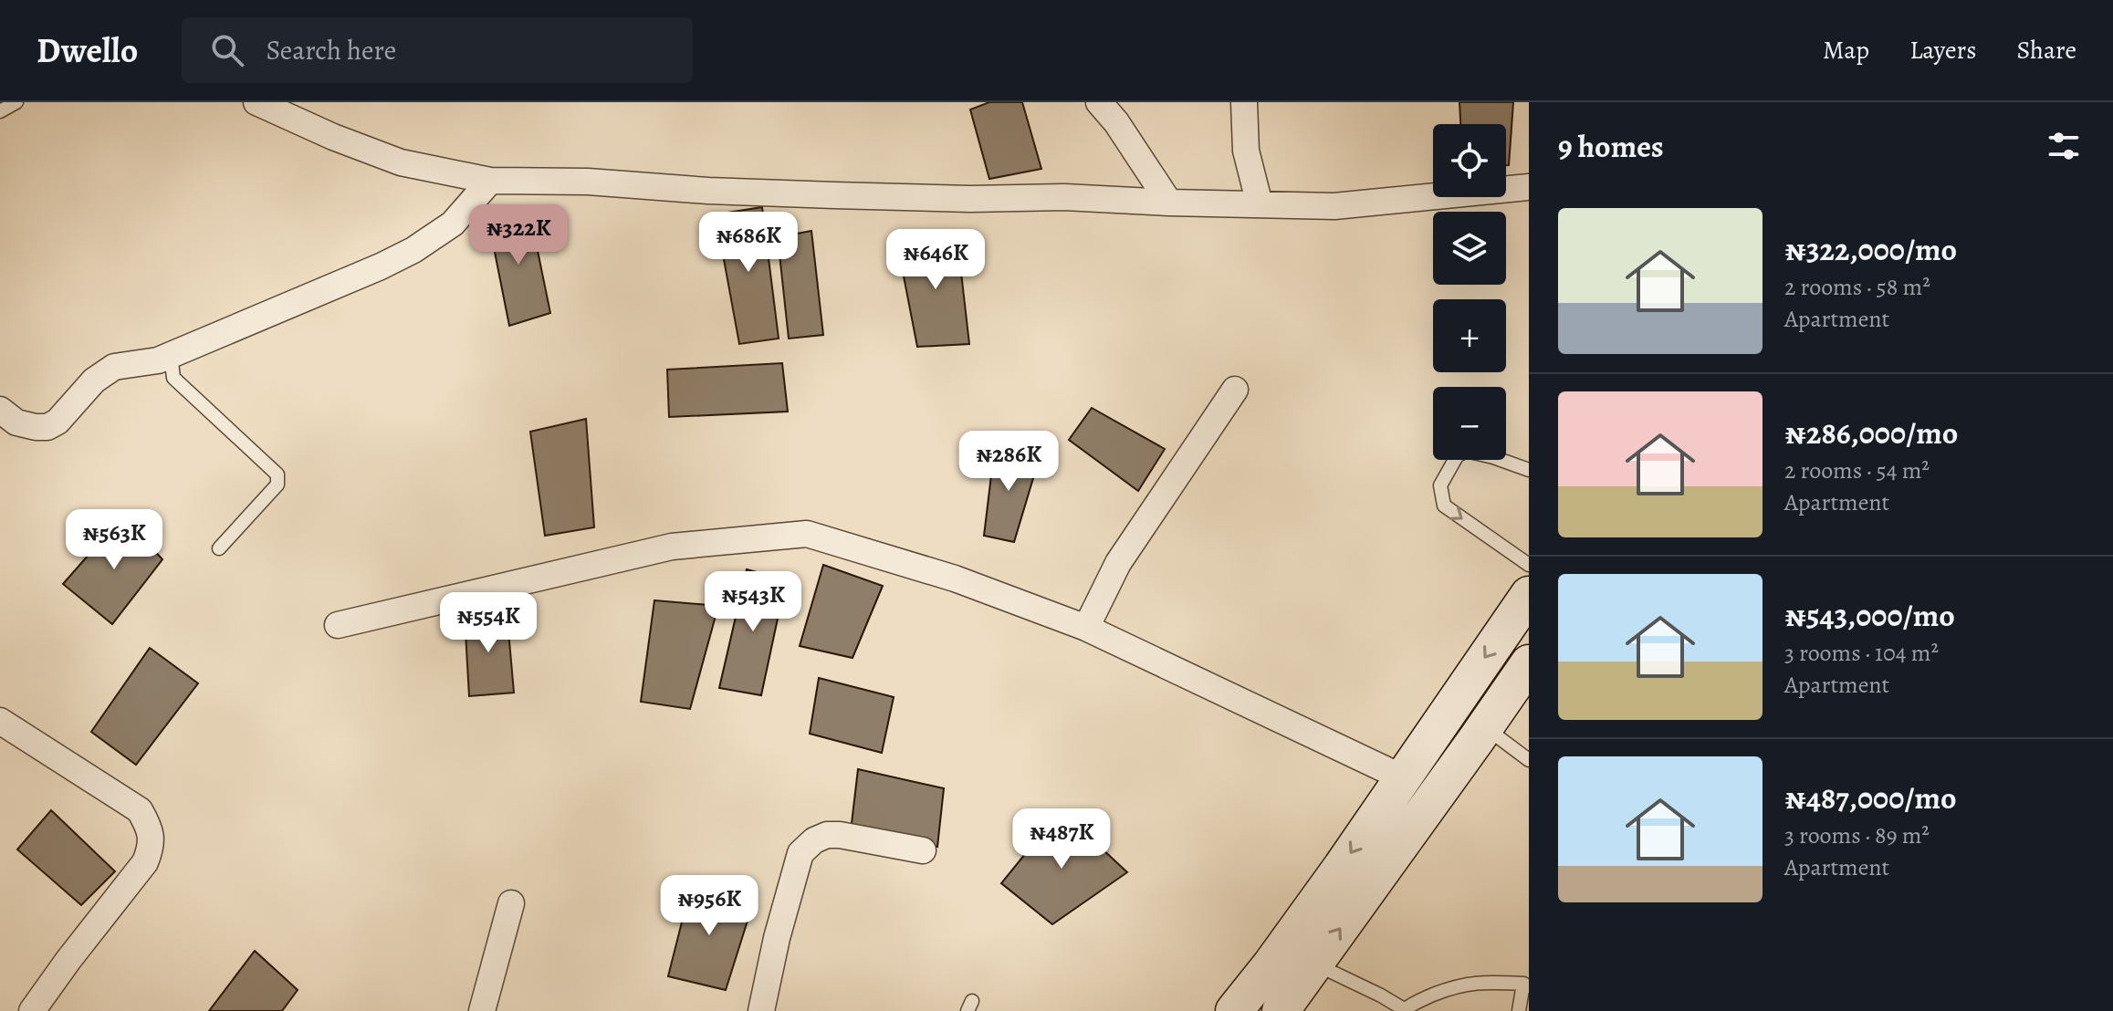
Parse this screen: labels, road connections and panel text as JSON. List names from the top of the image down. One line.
{"page":{"header":"Dwello","search":"Search here","nav":["Map","Layers","Share"],"heading":"9 homes","map_buttons":["+","−"],"list":[{"name":"₦322,000/mo","note":"2 rooms · 58 m² · Apartment"},{"name":"₦286,000/mo","note":"2 rooms · 54 m² · Apartment"},{"name":"₦543,000/mo","note":"3 rooms · 104 m² · Apartment"},{"name":"₦487,000/mo","note":"3 rooms · 89 m² · Apartment"}],"price":["₦322K","₦686K","₦646K","₦286K","₦563K","₦543K","₦554K","₦487K","₦956K"]}}
